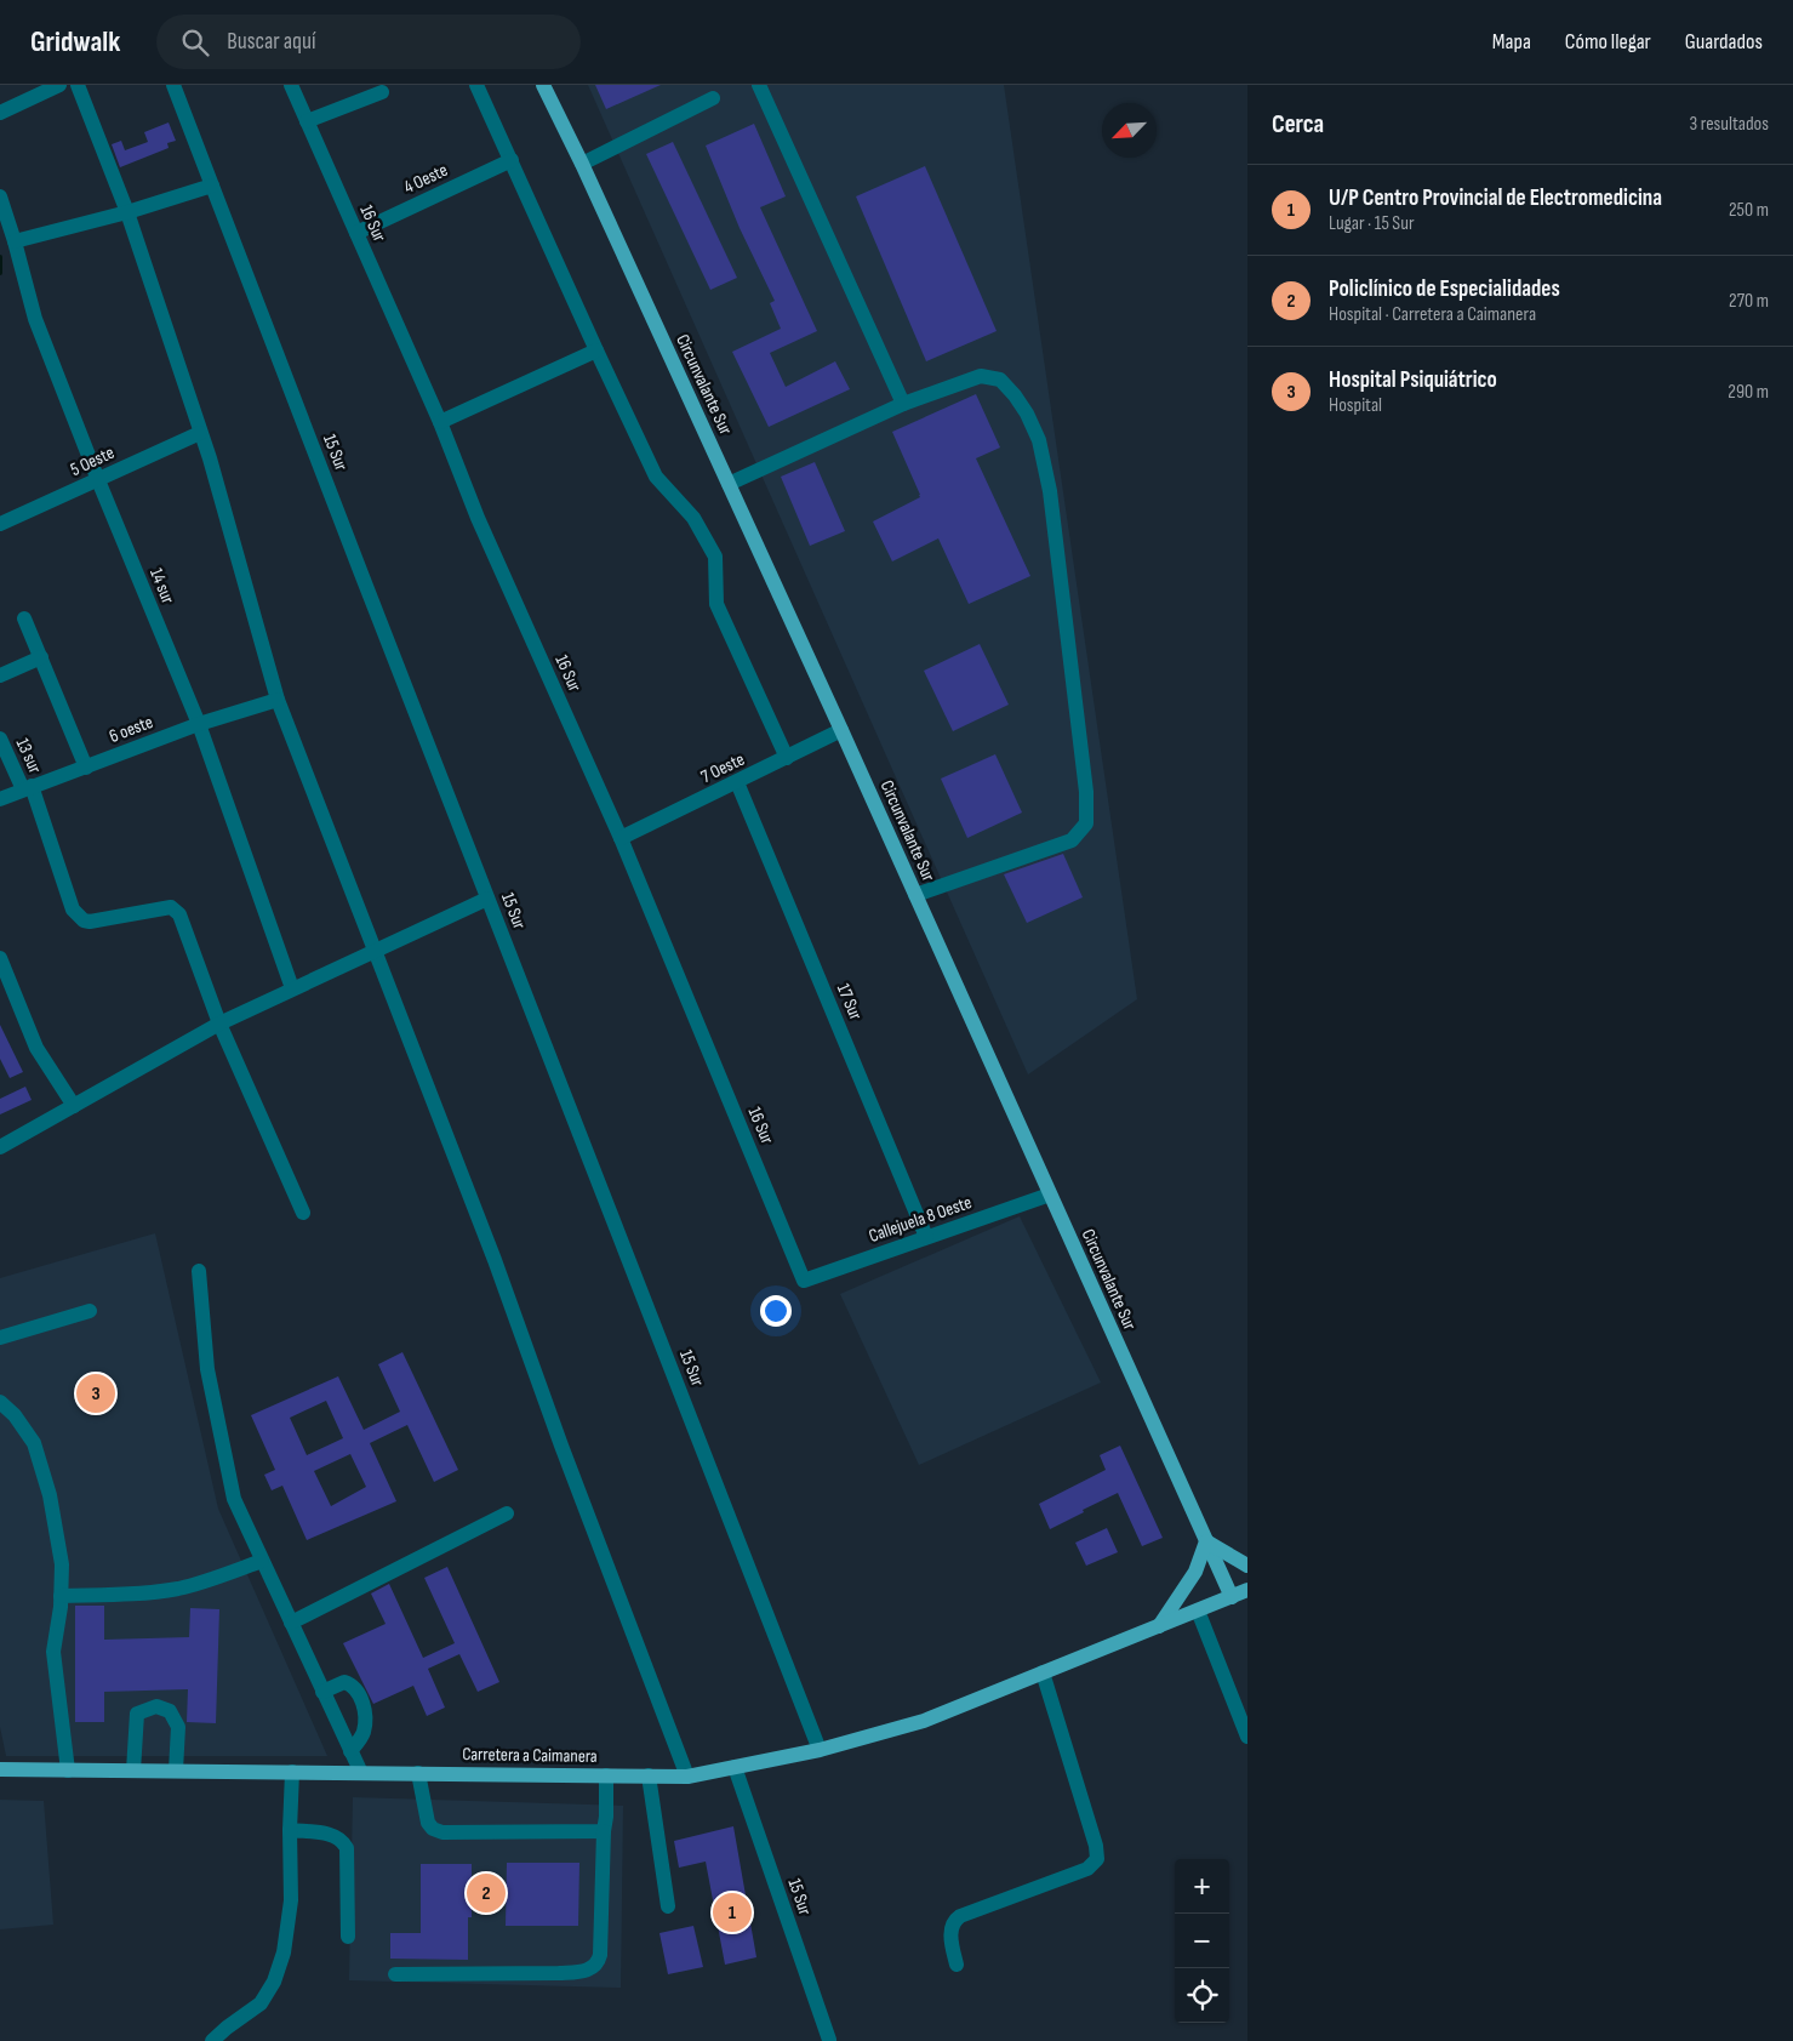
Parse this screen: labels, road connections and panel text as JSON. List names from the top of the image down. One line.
{"streets":{"main road":["Circunvalante Sur","Carretera a Caimanera"],"street":["4 Oeste","16 Sur","15 Sur","5 Oeste","14 sur","6 oeste","13 sur","7 Oeste","17 Sur","Callejuela 8 Oeste"]},"crossings":[["4 Oeste","16 Sur"],["16 Sur","7 Oeste"],["16 Sur","Callejuela 8 Oeste"],["Circunvalante Sur","7 Oeste"],["Circunvalante Sur","Callejuela 8 Oeste"],["Circunvalante Sur","Carretera a Caimanera"],["15 Sur","Carretera a Caimanera"],["5 Oeste","14 sur"],["14 sur","6 oeste"],["6 oeste","13 sur"],["7 Oeste","17 Sur"],["17 Sur","Callejuela 8 Oeste"]],"north":"bottom left","page":{"header":"Gridwalk","search":"Buscar aquí","nav":["Mapa","Cómo llegar","Guardados"],"heading":["Cerca","3 resultados"],"list":[{"mark":"1","name":"U/P Centro Provincial de Electromedicina","note":"Lugar · 15 Sur","value":"250 m"},{"mark":"2","name":"Policlínico de Especialidades","note":"Hospital · Carretera a Caimanera","value":"270 m"},{"mark":"3","name":"Hospital Psiquiátrico","note":"Hospital","value":"290 m"}],"pins":["3","2","1"],"map_buttons":["+","−"]}}
